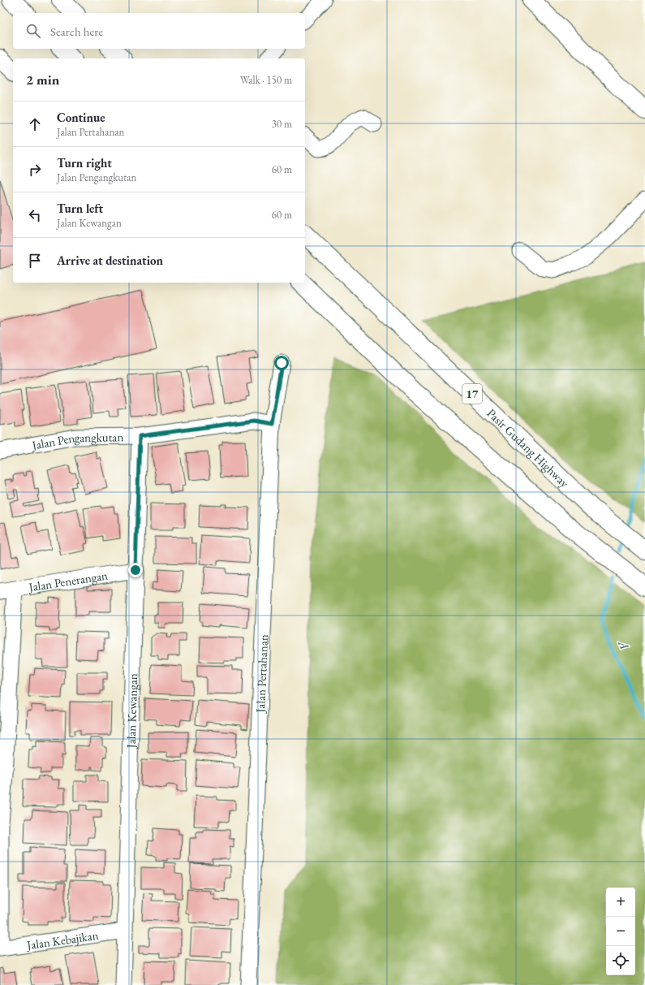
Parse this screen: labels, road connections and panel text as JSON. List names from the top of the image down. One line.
{"streets":{"main road":["17","Pasir Gudang Highway"],"street":["Jalan Pengangkutan","Jalan Penerangan","Jalan Pertahanan","Jalan Kewangan","Jalan Kebajikan"]},"crossings":[["Jalan Pengangkutan","Jalan Pertahanan"],["Jalan Pengangkutan","Jalan Kewangan"],["Jalan Penerangan","Jalan Kewangan"],["Jalan Kewangan","Jalan Kebajikan"]],"water":["A"],"page":{"search":"Search here","heading":["2 min","Walk · 150 m"],"list":[["Continue","Jalan Pertahanan","30 m"],["Turn right","Jalan Pengangkutan","60 m"],["Turn left","Jalan Kewangan","60 m"],"Arrive at destination"],"map_buttons":["+","−"]}}
